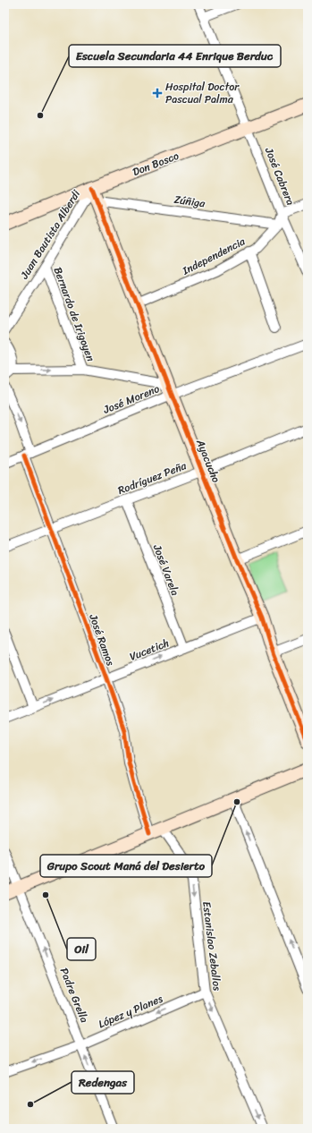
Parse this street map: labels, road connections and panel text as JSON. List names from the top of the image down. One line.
{"streets":{"main road":["Don Bosco","Ayacucho"],"street":["José Cabrera","Zúñiga","Juan Bautista Alberdi","Independencia","Bernardo de Irigoyen","José Moreno","Rodríguez Peña","José Varela","José Ramos","Vucetich","Estanislao Zeballos","Padre Grella","López y Planes"]},"crossings":[["Don Bosco","José Cabrera"],["Don Bosco","Juan Bautista Alberdi"],["Don Bosco","Ayacucho"],["José Cabrera","Independencia"],["Zúñiga","Independencia"],["Zúñiga","Ayacucho"],["Juan Bautista Alberdi","Bernardo de Irigoyen"],["Juan Bautista Alberdi","Ayacucho"],["Independencia","Ayacucho"],["José Moreno","Ayacucho"],["José Moreno","José Ramos"],["Ayacucho","Rodríguez Peña"],["Ayacucho","Vucetich"],["Rodríguez Peña","José Varela"],["Rodríguez Peña","José Ramos"],["José Varela","Vucetich"],["José Ramos","Vucetich"],["Estanislao Zeballos","López y Planes"],["Padre Grella","López y Planes"]],"one_way":["Vucetich","Padre Grella","López y Planes"],"places":{"health":["Hospital Doctor Pascual Palma"],"other":["Escuela Secundaria 44 Enrique Berduc","Grupo Scout Maná del Desierto","Oil","Redengas"]}}
